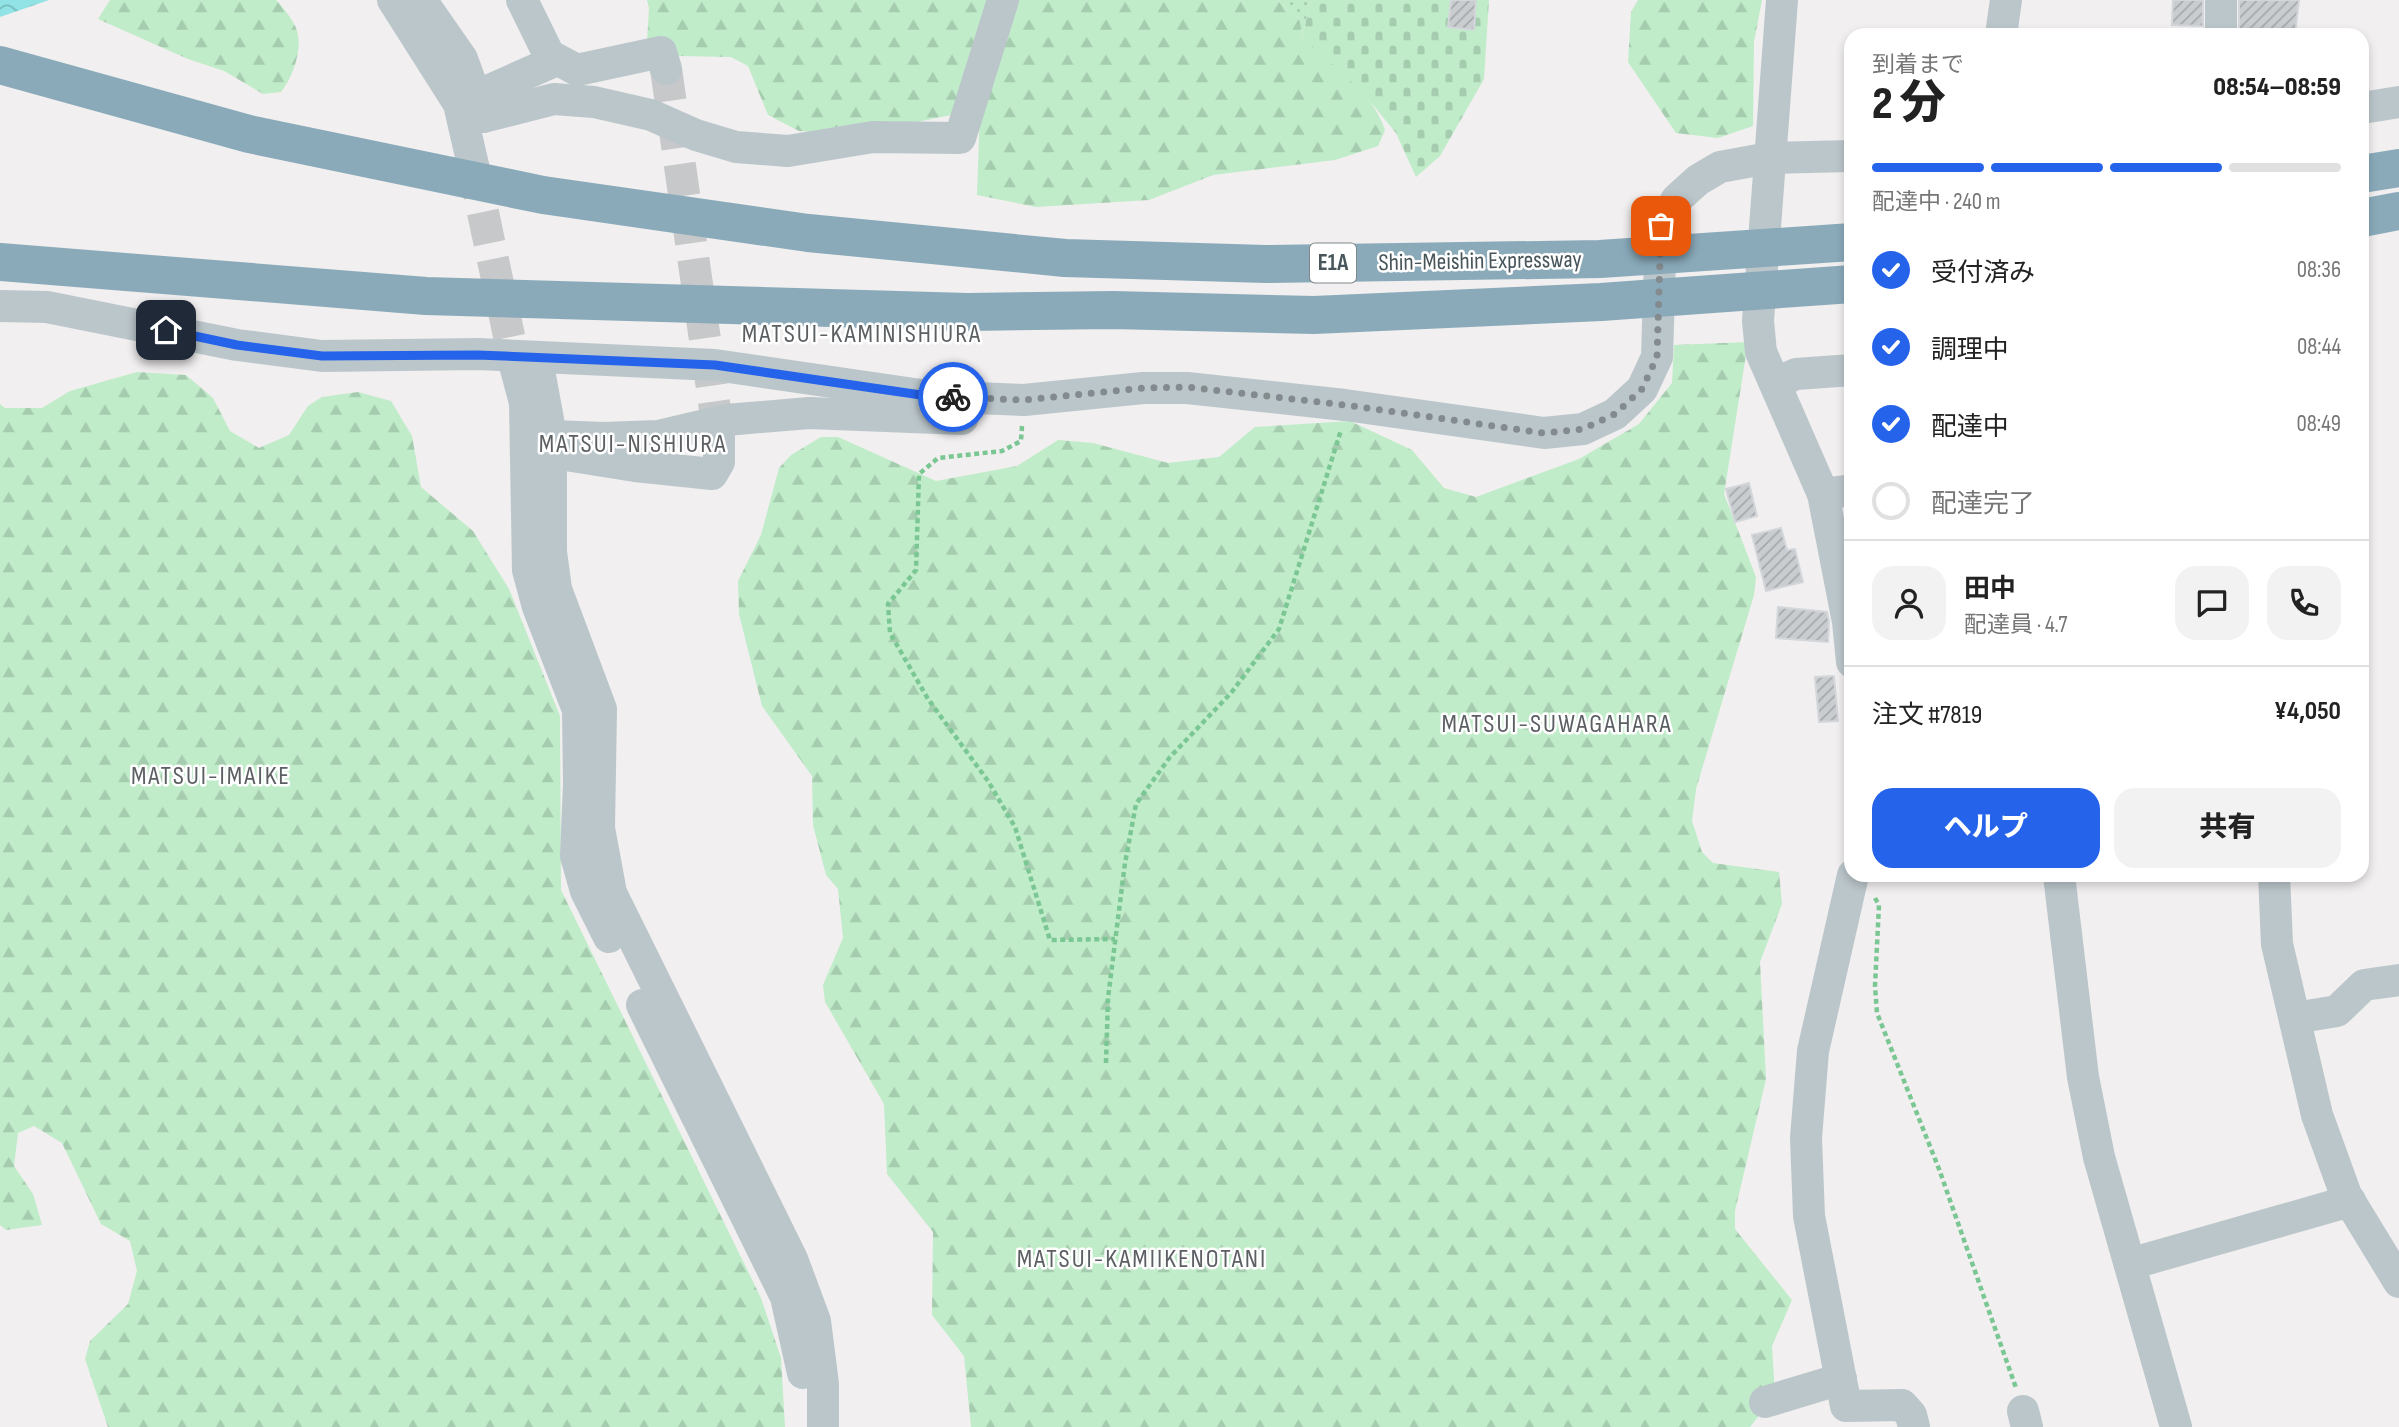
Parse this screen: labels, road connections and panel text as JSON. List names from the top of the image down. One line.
{"streets":{"highway":["Shin-Meishin Expressway","E1A"]},"districts":["MATSUI-KAMINISHIURA","MATSUI-NISHIURA","MATSUI-SUWAGAHARA","MATSUI-IMAIKE","MATSUI-KAMIIKENOTANI"],"page":{"heading":["2 分","到着まで","08:54–08:59"],"panel":["田中","配達員 · 4.7","注文 #7819","¥4,050"],"bar":"配達中 · 240 m","list":[["受付済み","08:36"],["調理中","08:44"],["配達中","08:49"],"配達完了"],"buttons":["ヘルプ","共有"]}}
